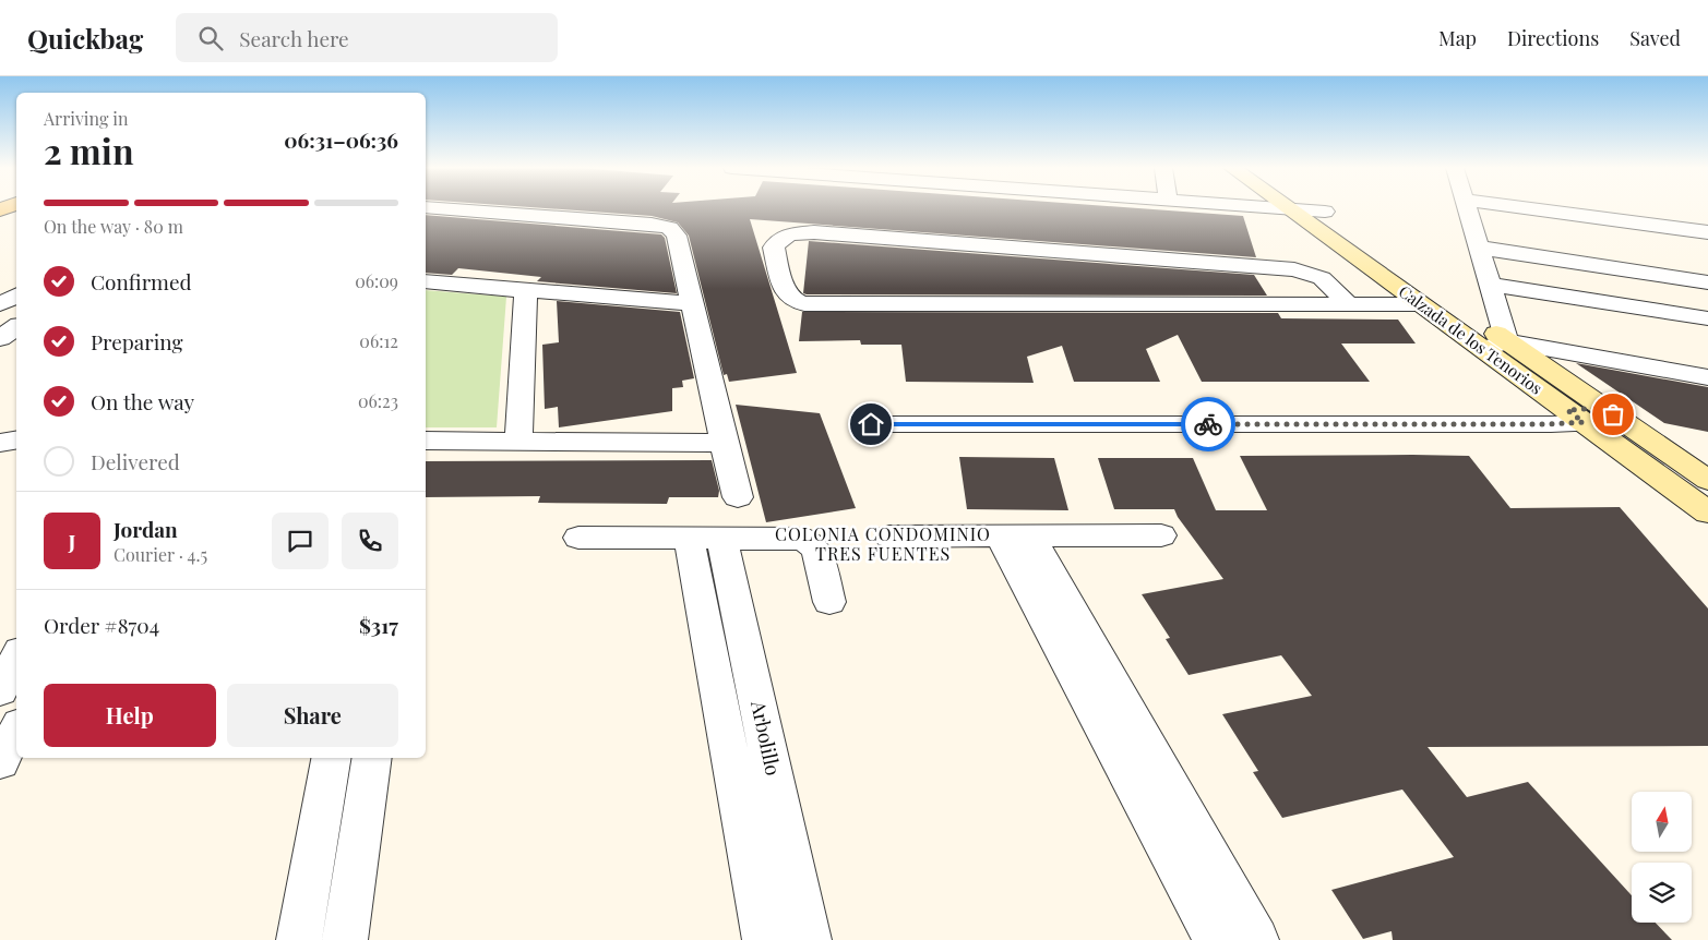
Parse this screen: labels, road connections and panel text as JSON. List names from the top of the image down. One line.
{"streets":{"street":["Calzada de los Tenorios","Arbolillo"]},"districts":["COLONIA CONDOMINIO TRES FUENTES"],"north":"top","page":{"header":"Quickbag","search":"Search here","nav":["Map","Directions","Saved"],"heading":["2 min","Arriving in","06:31–06:36"],"panel":["Jordan","Courier · 4.5","Order #8704","$317"],"bar":"On the way · 80 m","list":[["Confirmed","06:09"],["Preparing","06:12"],["On the way","06:23"],"Delivered"],"round":"J","buttons":["Help","Share"]}}
